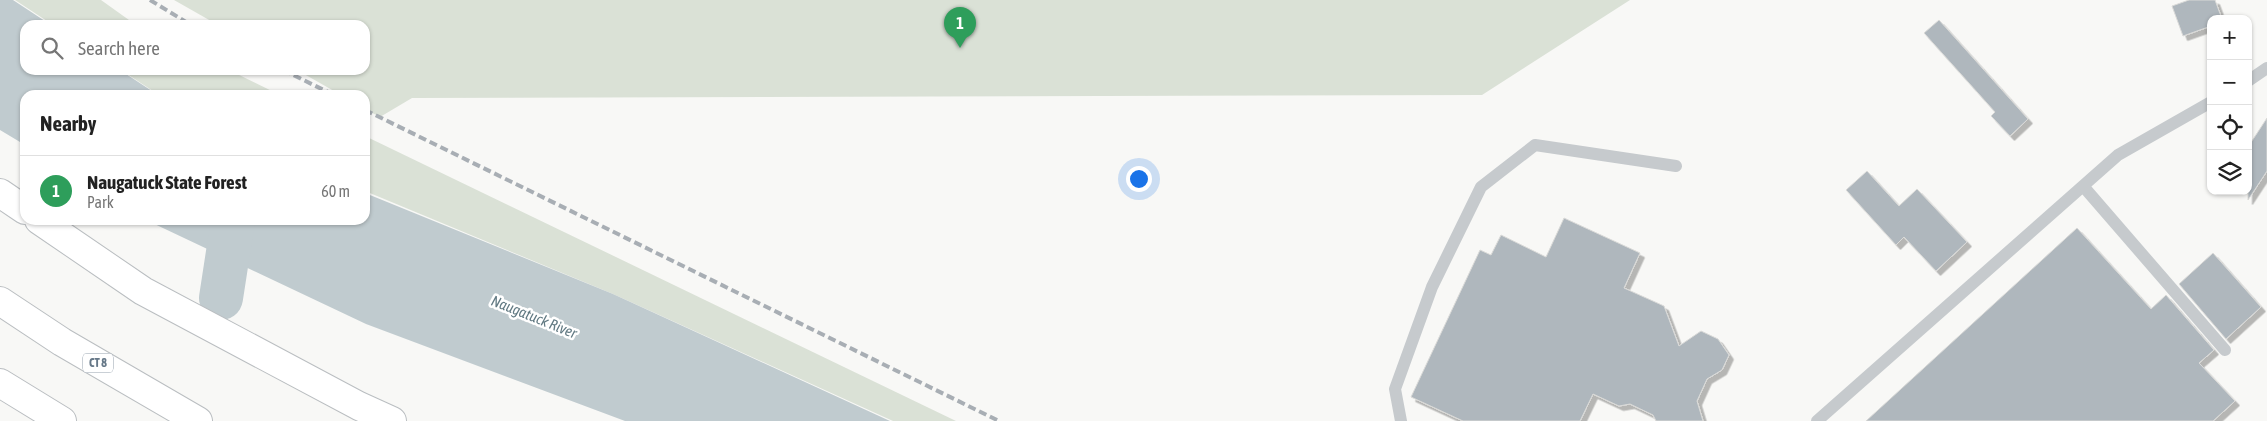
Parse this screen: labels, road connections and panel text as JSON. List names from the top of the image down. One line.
{"streets":{"highway":["CT 8"]},"water":["Naugatuck River"],"page":{"pins":"1","map_buttons":["+","−"],"search":"Search here","heading":"Nearby","list":[{"mark":"1","name":"Naugatuck State Forest","note":"Park","value":"60 m"}]}}
